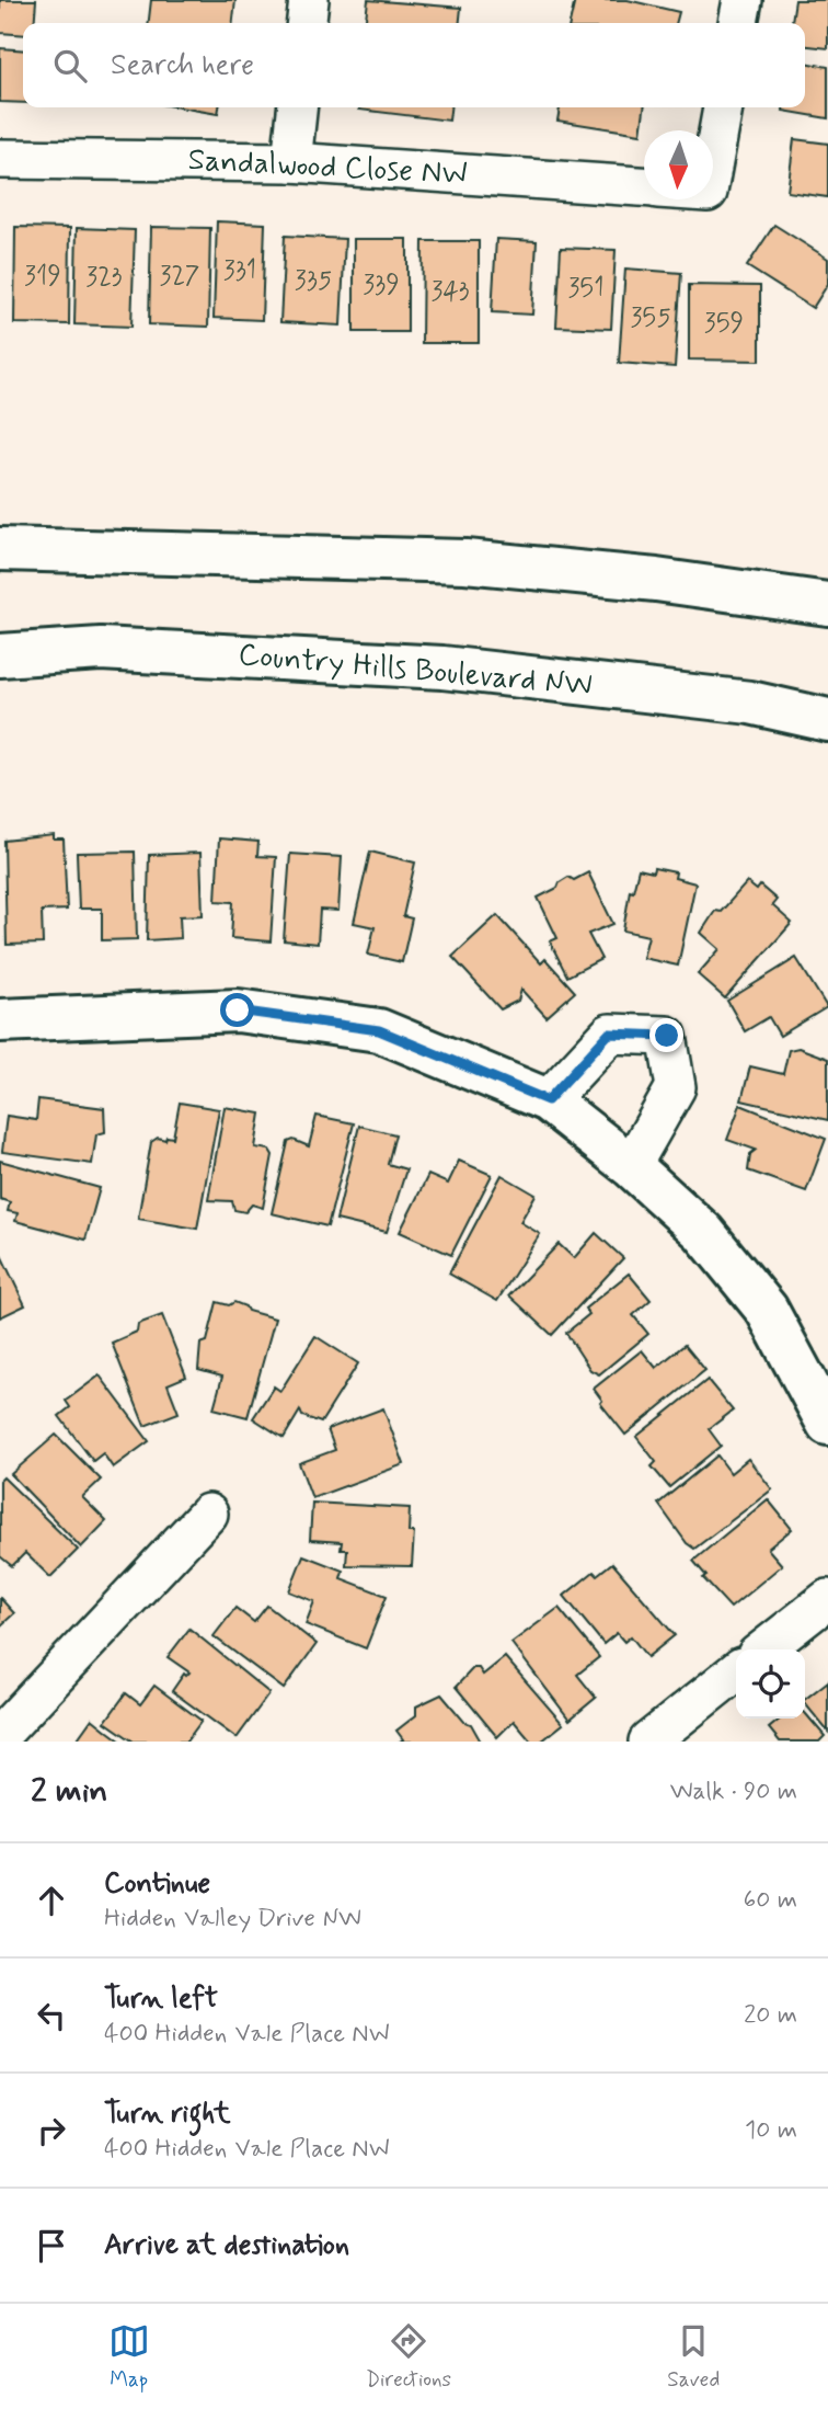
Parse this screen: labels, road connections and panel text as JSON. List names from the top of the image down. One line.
{"streets":{"main road":["Country Hills Boulevard NW"],"street":["Sandalwood Close NW"]},"house_numbers":["331","319","327","323","335","339","351","343","355","359"],"north":"bottom","page":{"search":"Search here","heading":["2 min","Walk · 90 m"],"list":[["Continue","Hidden Valley Drive NW","60 m"],["Turn left","400 Hidden Vale Place NW","20 m"],["Turn right","400 Hidden Vale Place NW","10 m"],"Arrive at destination"],"nav":["Map","Directions","Saved"]}}
